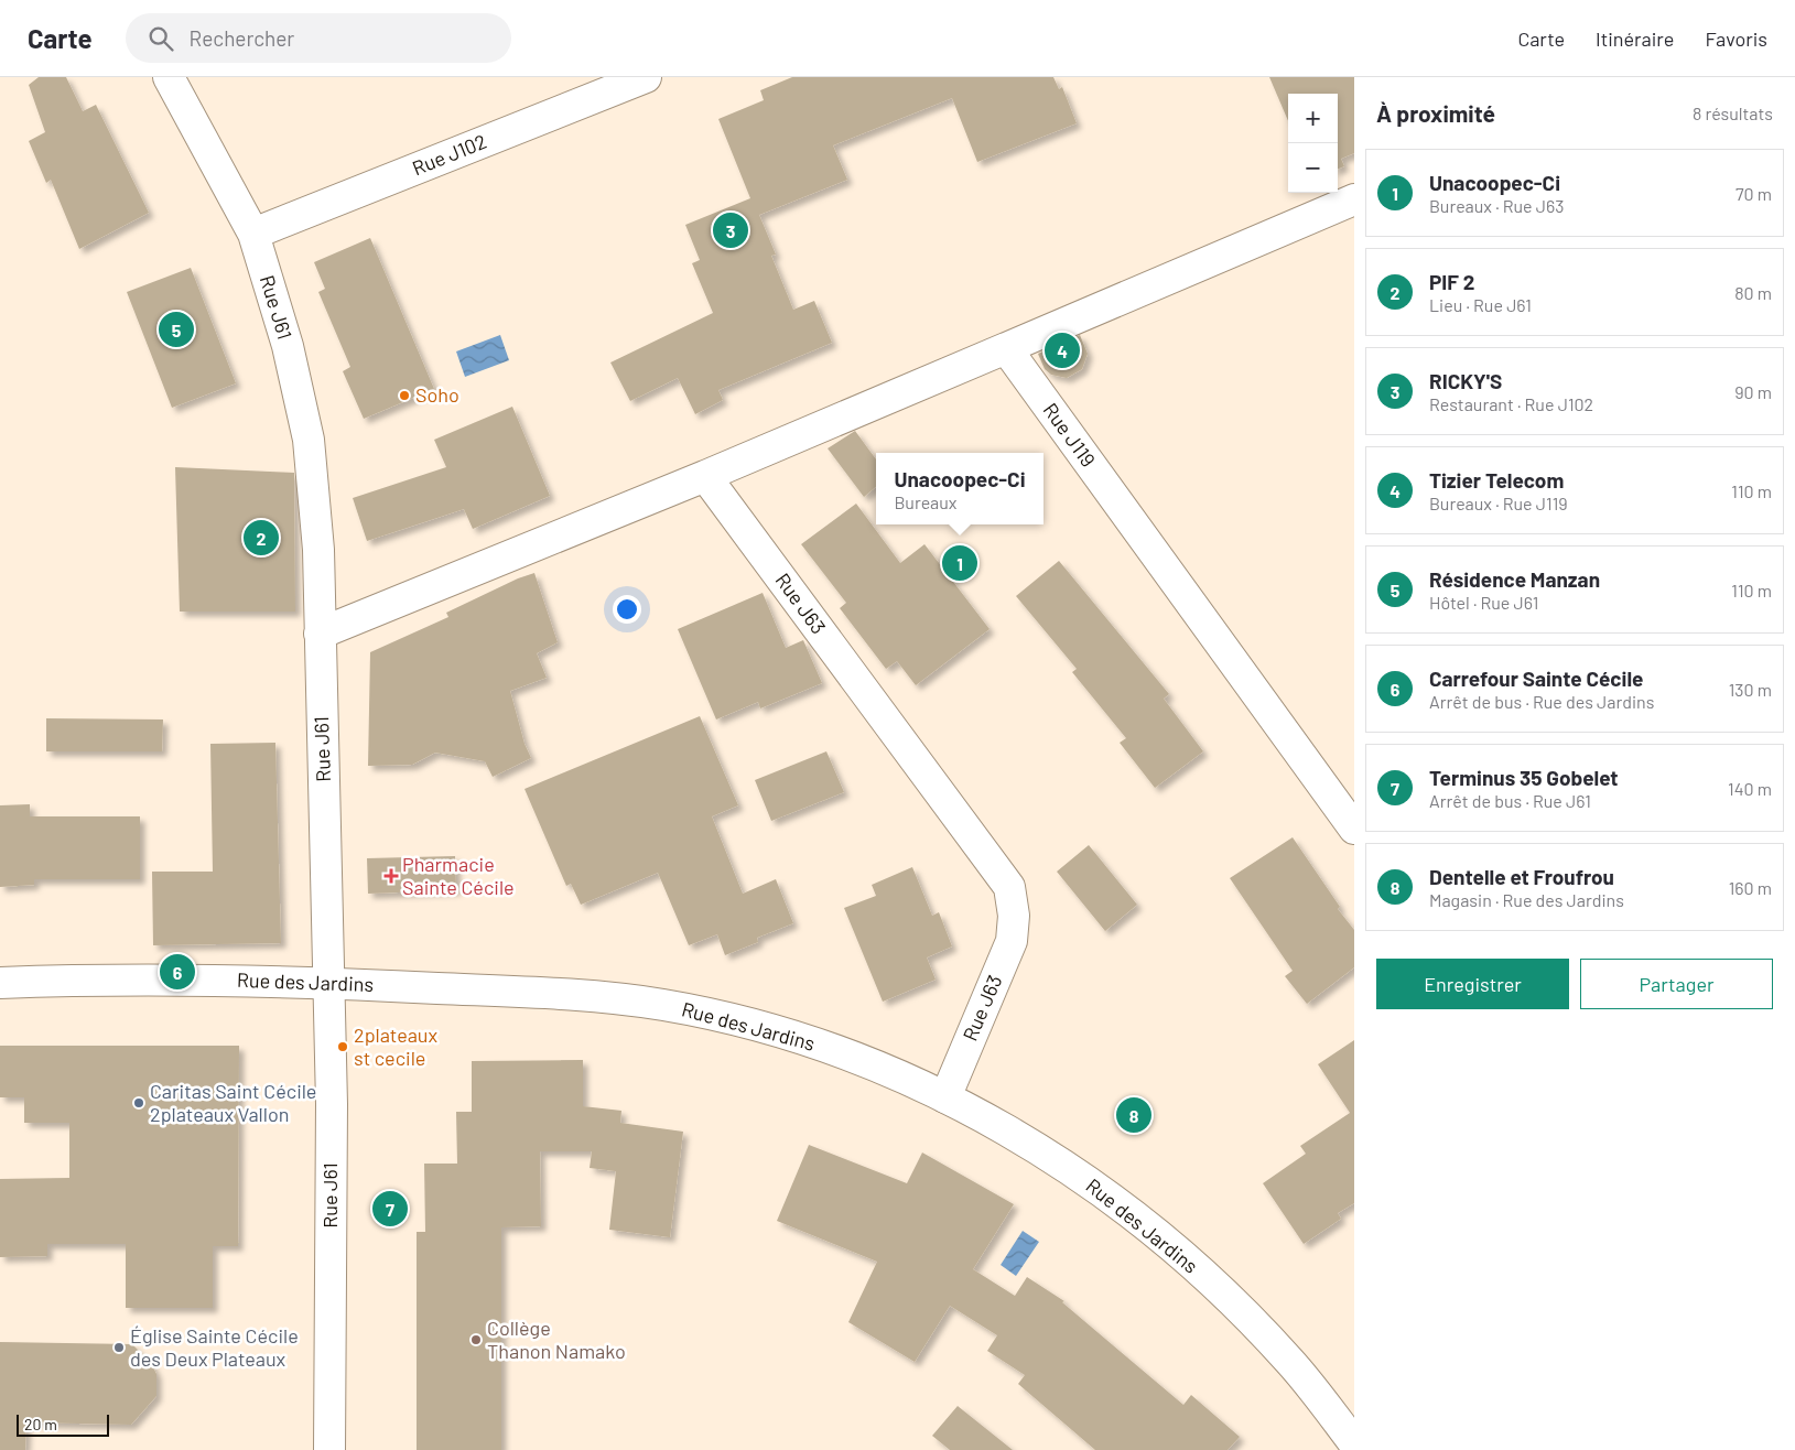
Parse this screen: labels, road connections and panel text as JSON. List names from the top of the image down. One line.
{"streets":{"street":["Rue J102","Rue J61","Rue J119","Rue J63","Rue des Jardins"]},"crossings":[["Rue J102","Rue J61"],["Rue J61","Rue des Jardins"],["Rue J63","Rue des Jardins"]],"places":{"other":["Soho","2plateaux st cecile","Caritas Saint Cécile 2plateaux Vallon","Collège Thanon Namako","Église Sainte Cécile des Deux Plateaux"],"health":["Pharmacie Sainte Cécile"]},"scale_bar":"20 m","page":{"header":"Carte","search":"Rechercher","nav":["Carte","Itinéraire","Favoris"],"heading":["À proximité","8 résultats"],"map_buttons":["+","−"],"list":[{"mark":"1","name":"Unacoopec-Ci","note":"Bureaux · Rue J63","value":"70 m"},{"mark":"2","name":"PIF 2","note":"Lieu · Rue J61","value":"80 m"},{"mark":"3","name":"RICKY'S","note":"Restaurant · Rue J102","value":"90 m"},{"mark":"4","name":"Tizier Telecom","note":"Bureaux · Rue J119","value":"110 m"},{"mark":"5","name":"Résidence Manzan","note":"Hôtel · Rue J61","value":"110 m"},{"mark":"6","name":"Carrefour Sainte Cécile","note":"Arrêt de bus · Rue des Jardins","value":"130 m"},{"mark":"7","name":"Terminus 35 Gobelet","note":"Arrêt de bus · Rue J61","value":"140 m"},{"mark":"8","name":"Dentelle et Froufrou","note":"Magasin · Rue des Jardins","value":"160 m"}],"pins":["3","5","4","2","1","6","8","7"],"popup":["Unacoopec-Ci","Bureaux"],"buttons":["Enregistrer","Partager"],"scale":"20 m"}}
